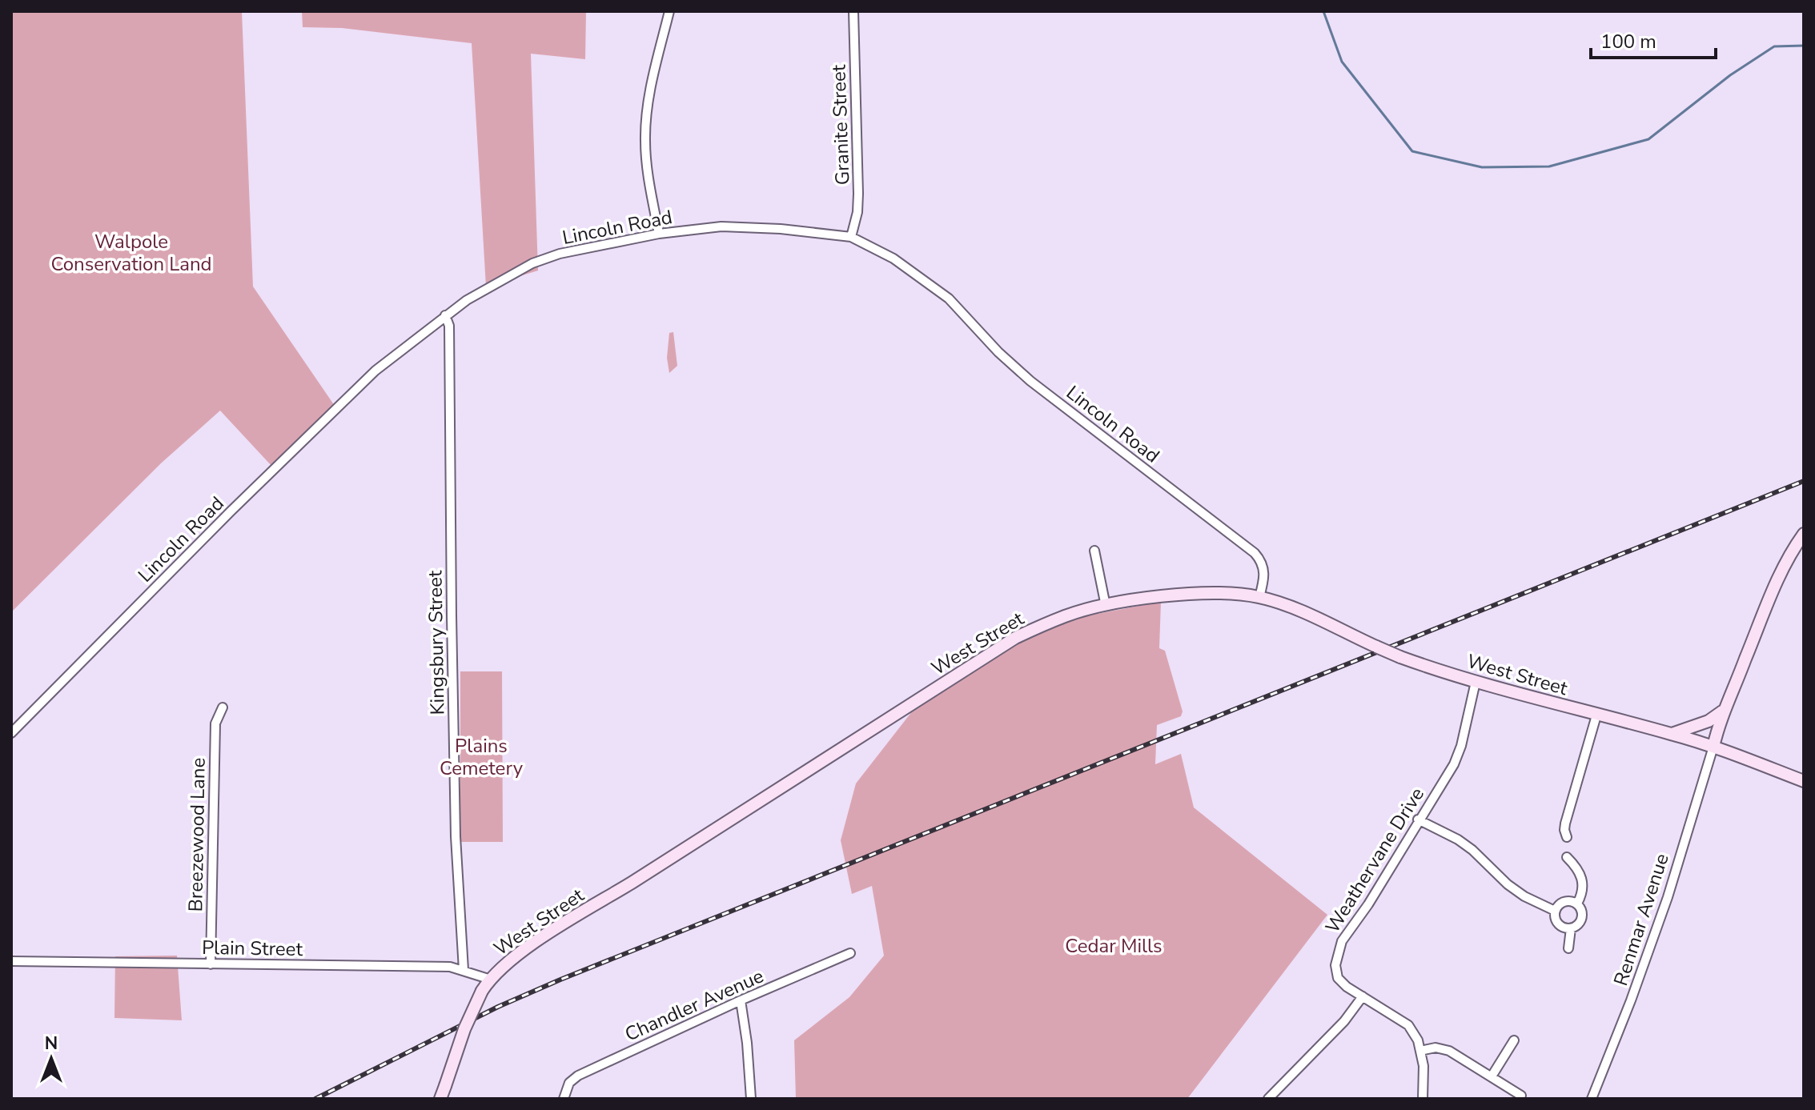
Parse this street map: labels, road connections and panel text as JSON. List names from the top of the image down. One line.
{"streets":{"main road":["West Street"],"street":["Granite Street","Lincoln Road","Kingsbury Street","Breezewood Lane","Weathervane Drive","Renmar Avenue","Plain Street","Chandler Avenue"]},"crossings":[["Granite Street","Lincoln Road"],["Lincoln Road","Kingsbury Street"],["Lincoln Road","West Street"],["Kingsbury Street","Plain Street"],["West Street","Weathervane Drive"],["West Street","Renmar Avenue"],["West Street","Plain Street"],["Breezewood Lane","Plain Street"]],"parks":["Walpole Conservation Land","Plains Cemetery","Cedar Mills"],"scale_bar":"100 m","north":"top"}
